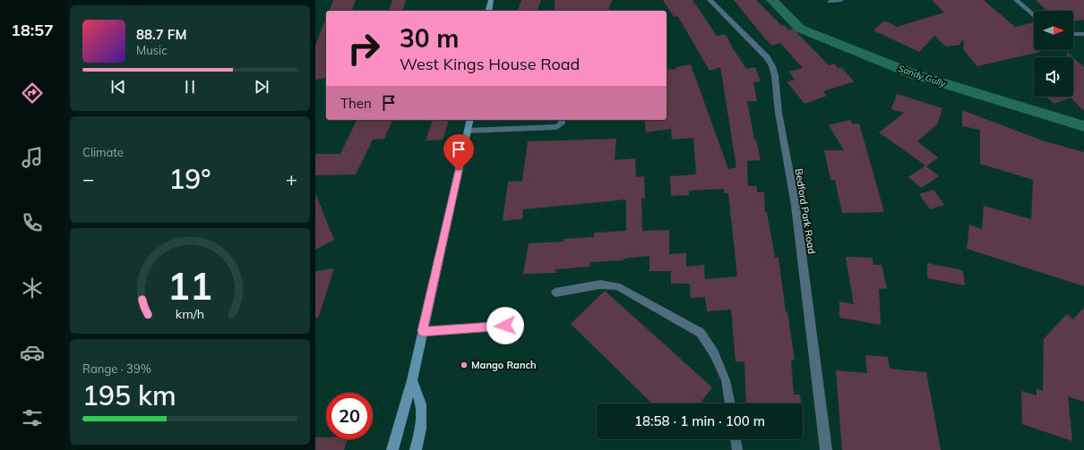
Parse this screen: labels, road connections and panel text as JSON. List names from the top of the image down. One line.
{"streets":{"street":["Bedford Park Road"]},"water":["Sandy Gully"],"places":["Mango Ranch"],"north":"right","page":{"tabs":"18:57","turn":["30 m","West Kings House Road"],"song":["88.7 FM","Music"],"then":"Then","tile":["Climate",["Range · 39%","195 km"]],"heat":["−","19°","+"],"limit":"20","trip":"18:58 · 1 min · 100 m","gauge":["11","km/h"]}}
